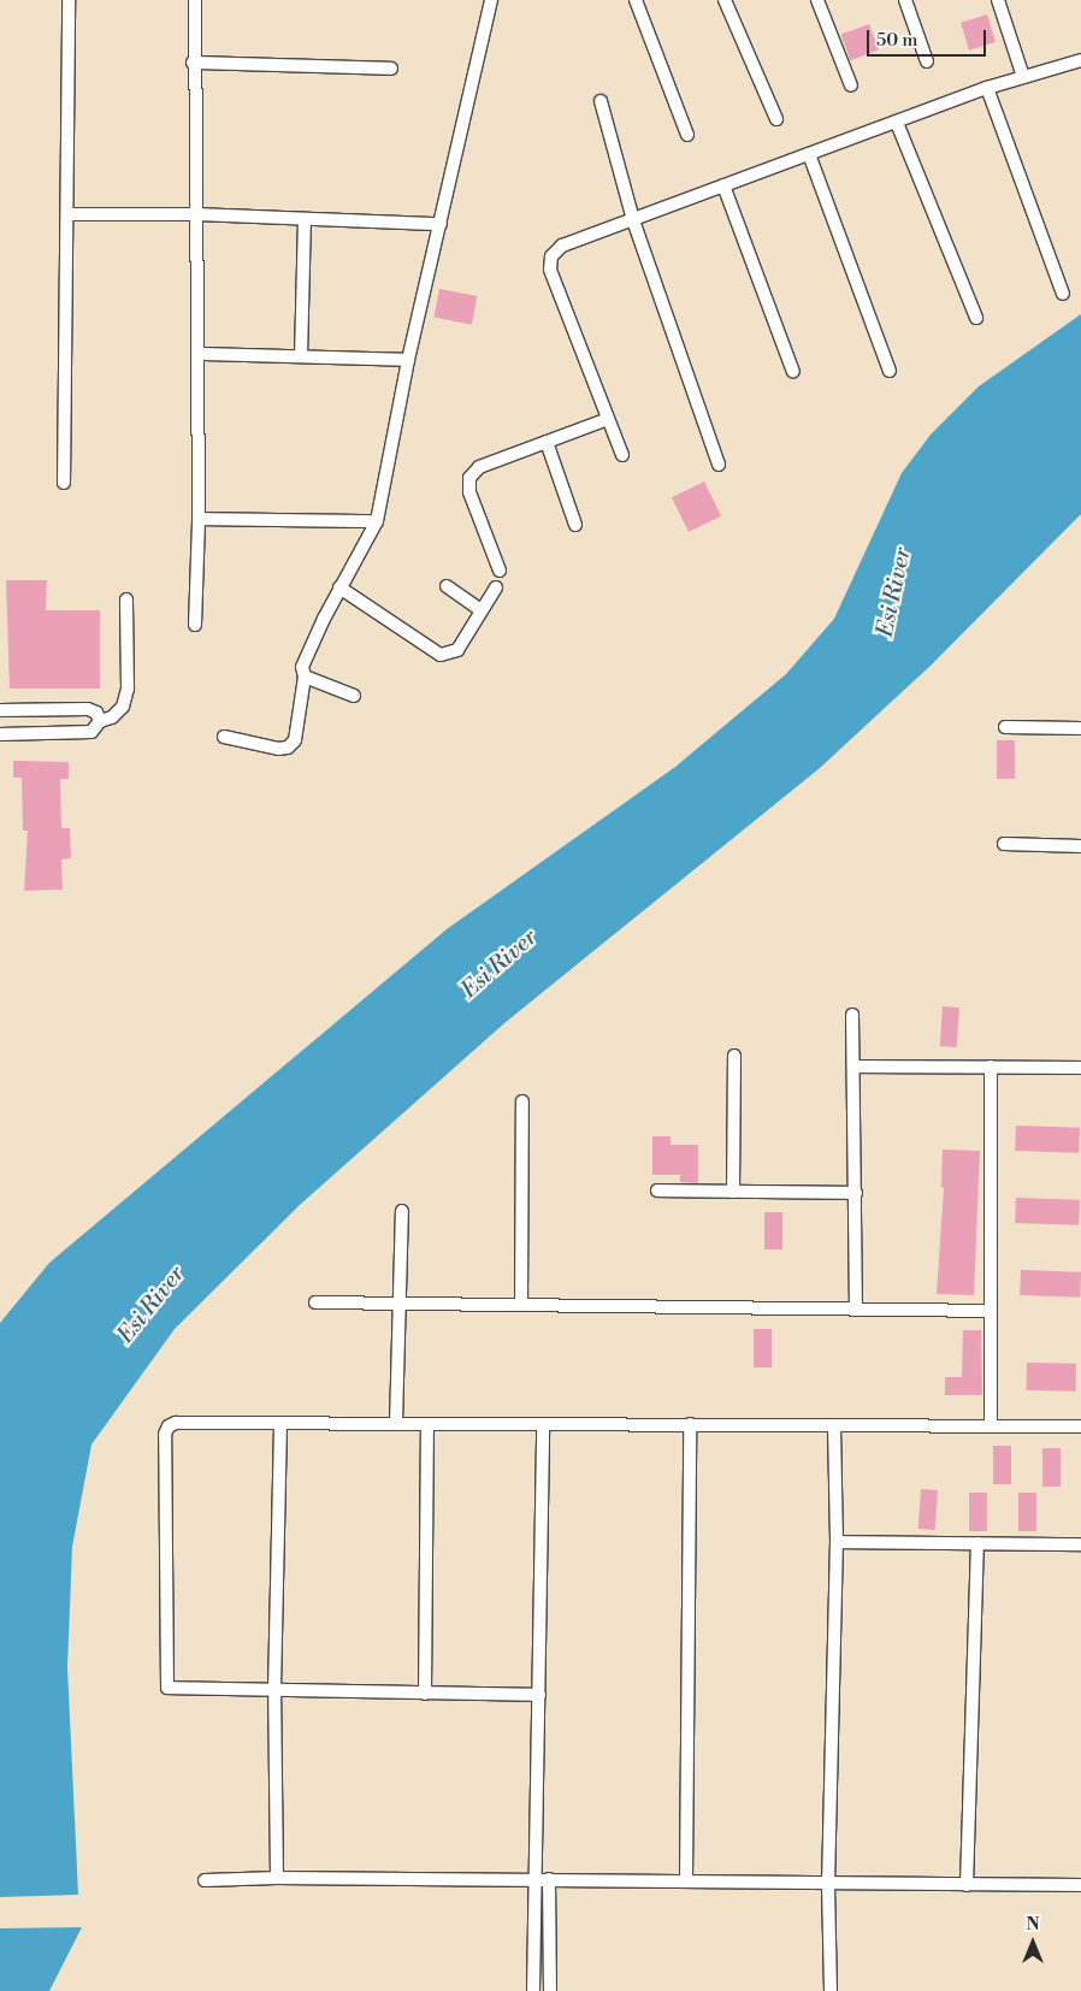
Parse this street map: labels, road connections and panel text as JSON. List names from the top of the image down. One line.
{"water":["Esi River"],"scale_bar":"50 m","north":"top"}
